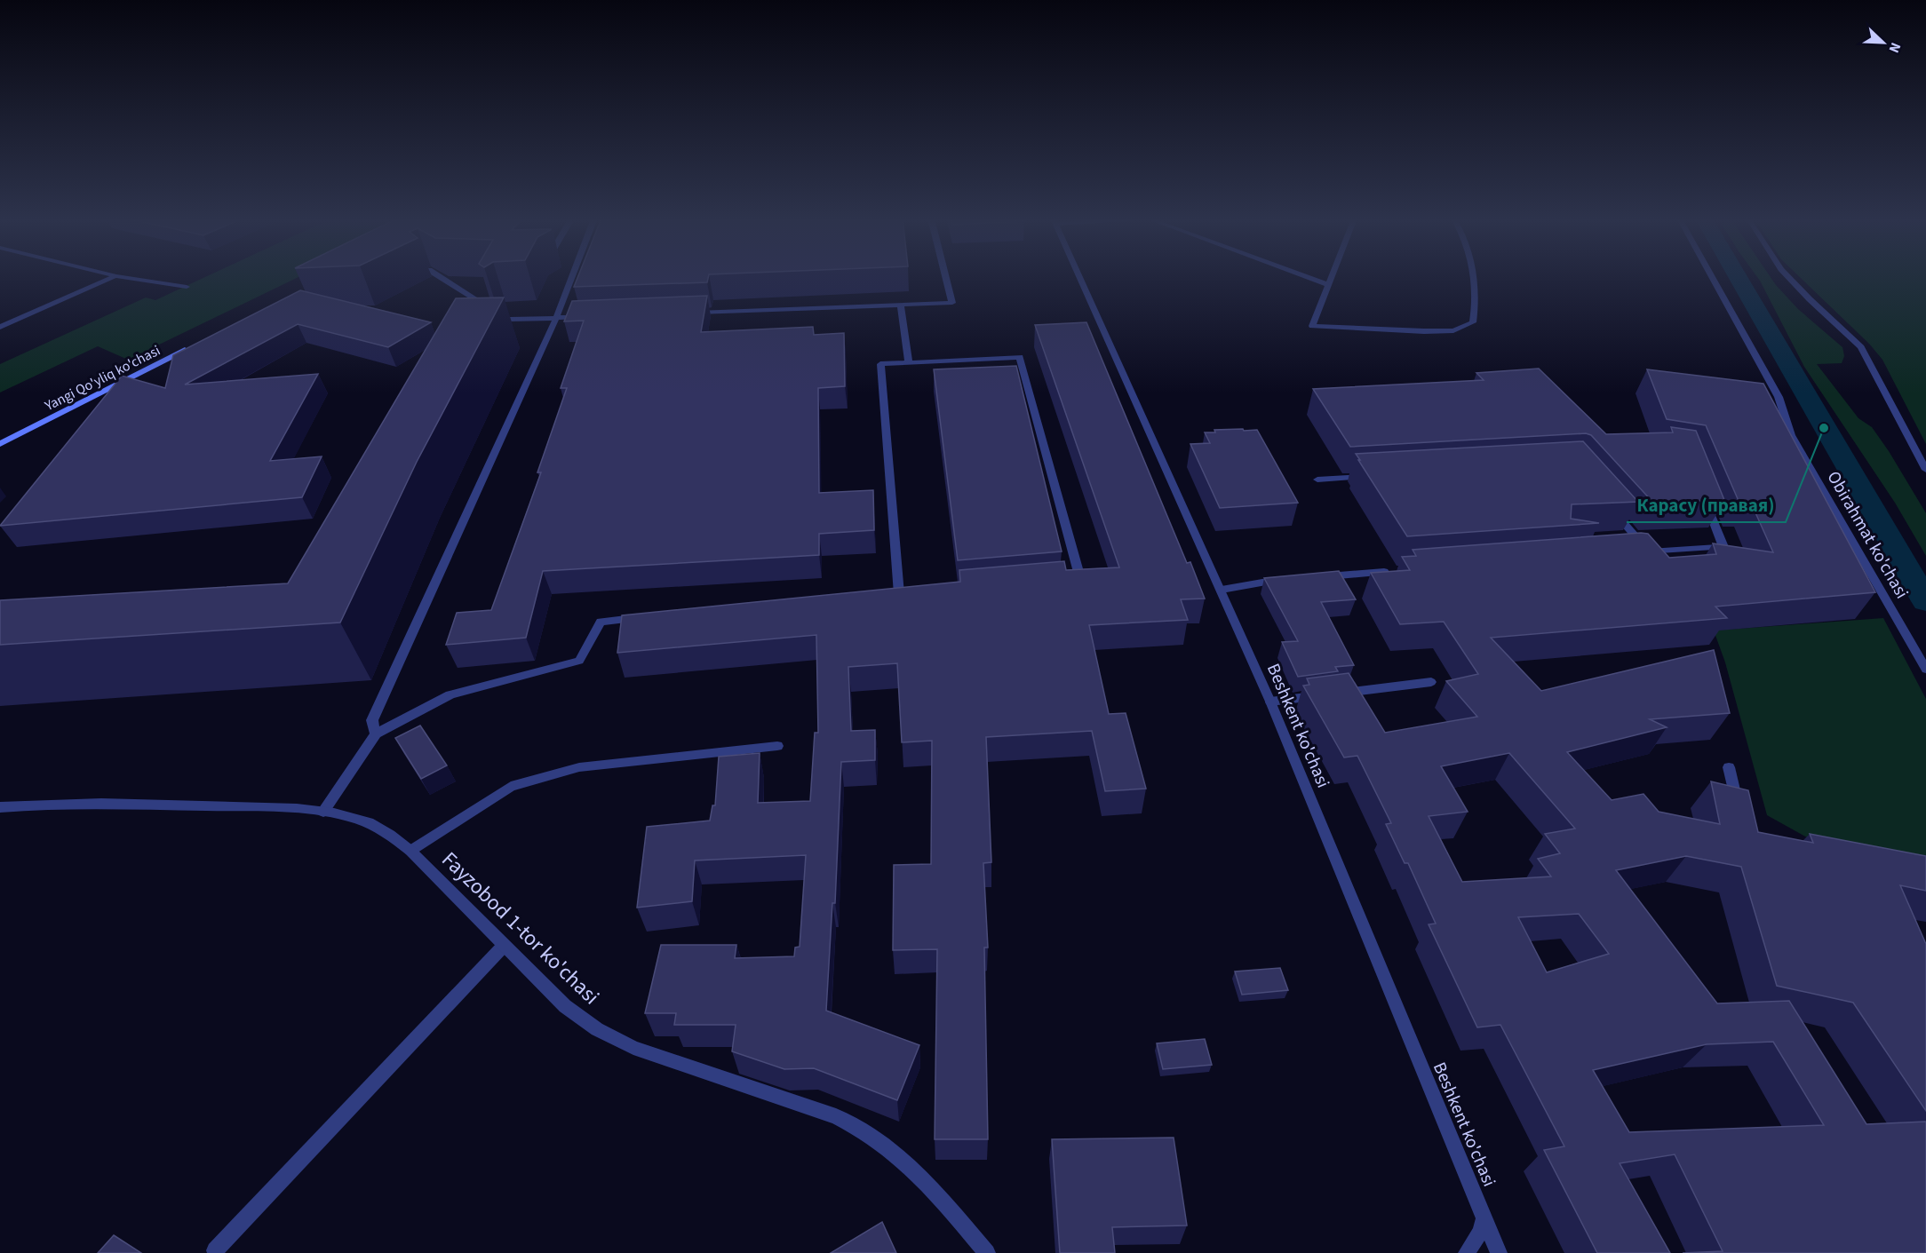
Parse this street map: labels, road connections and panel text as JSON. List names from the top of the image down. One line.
{"streets":{"street":["Yangi Qo'yliq ko'chasi","Obirahmat ko'chasi","Beshkent ko'chasi","Fayzobod 1-tor ko'chasi"]},"places":["Карасу (правая)"],"north":"bottom right"}
